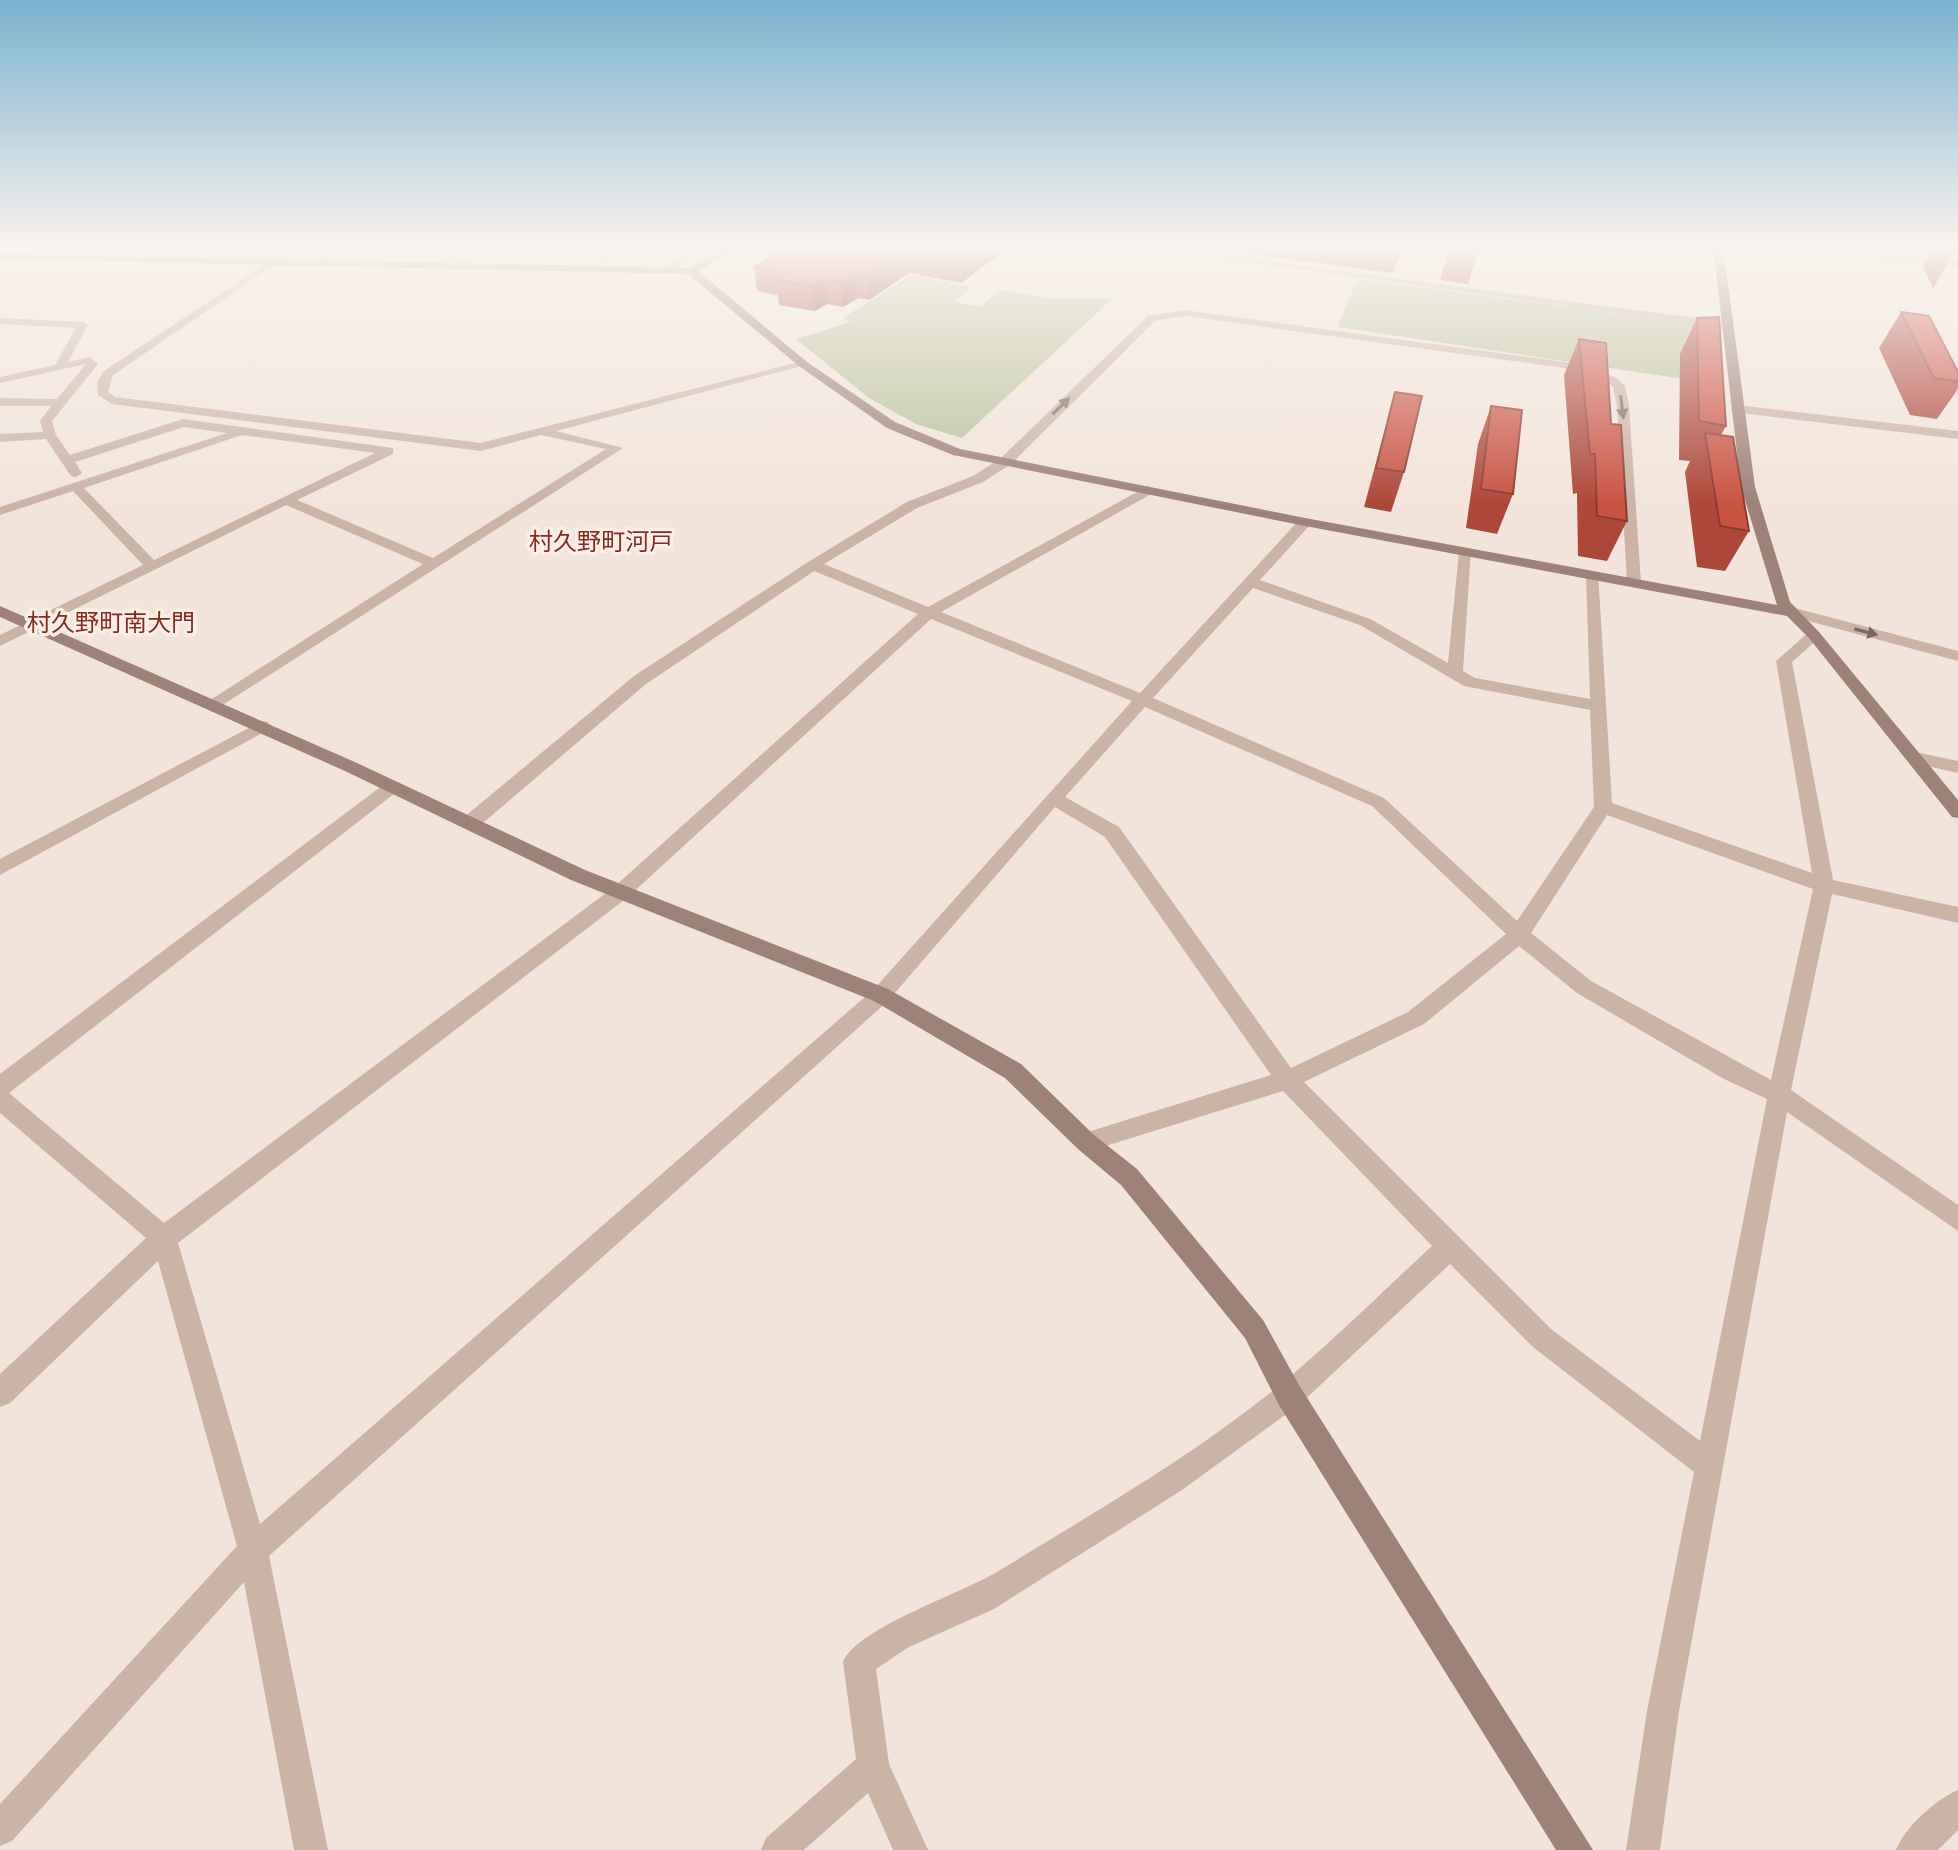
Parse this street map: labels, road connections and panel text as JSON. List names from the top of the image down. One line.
{"districts":["村久野町河戸","村久野町南大門"]}
